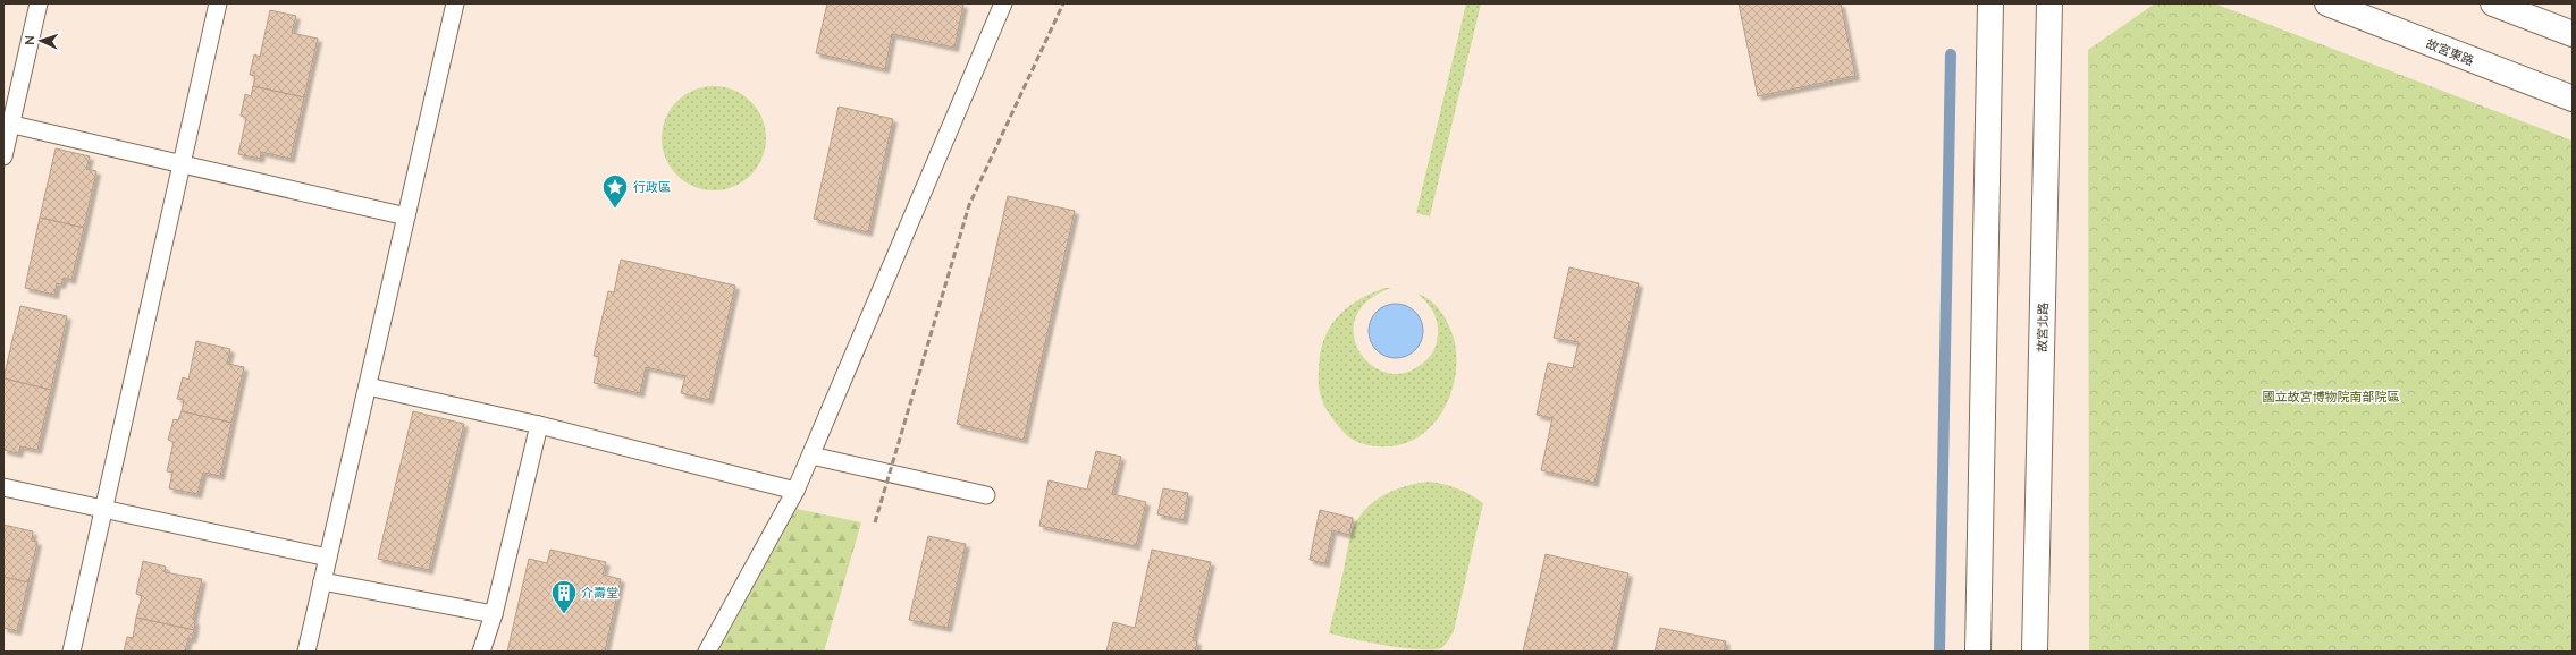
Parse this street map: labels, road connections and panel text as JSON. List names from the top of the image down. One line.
{"streets":{"street":["故宮東路","故宮北路"]},"parks":["國立故宮博物院南部院區"],"places":{"place":["行政區"],"building":["介壽堂"]},"north":"left"}
